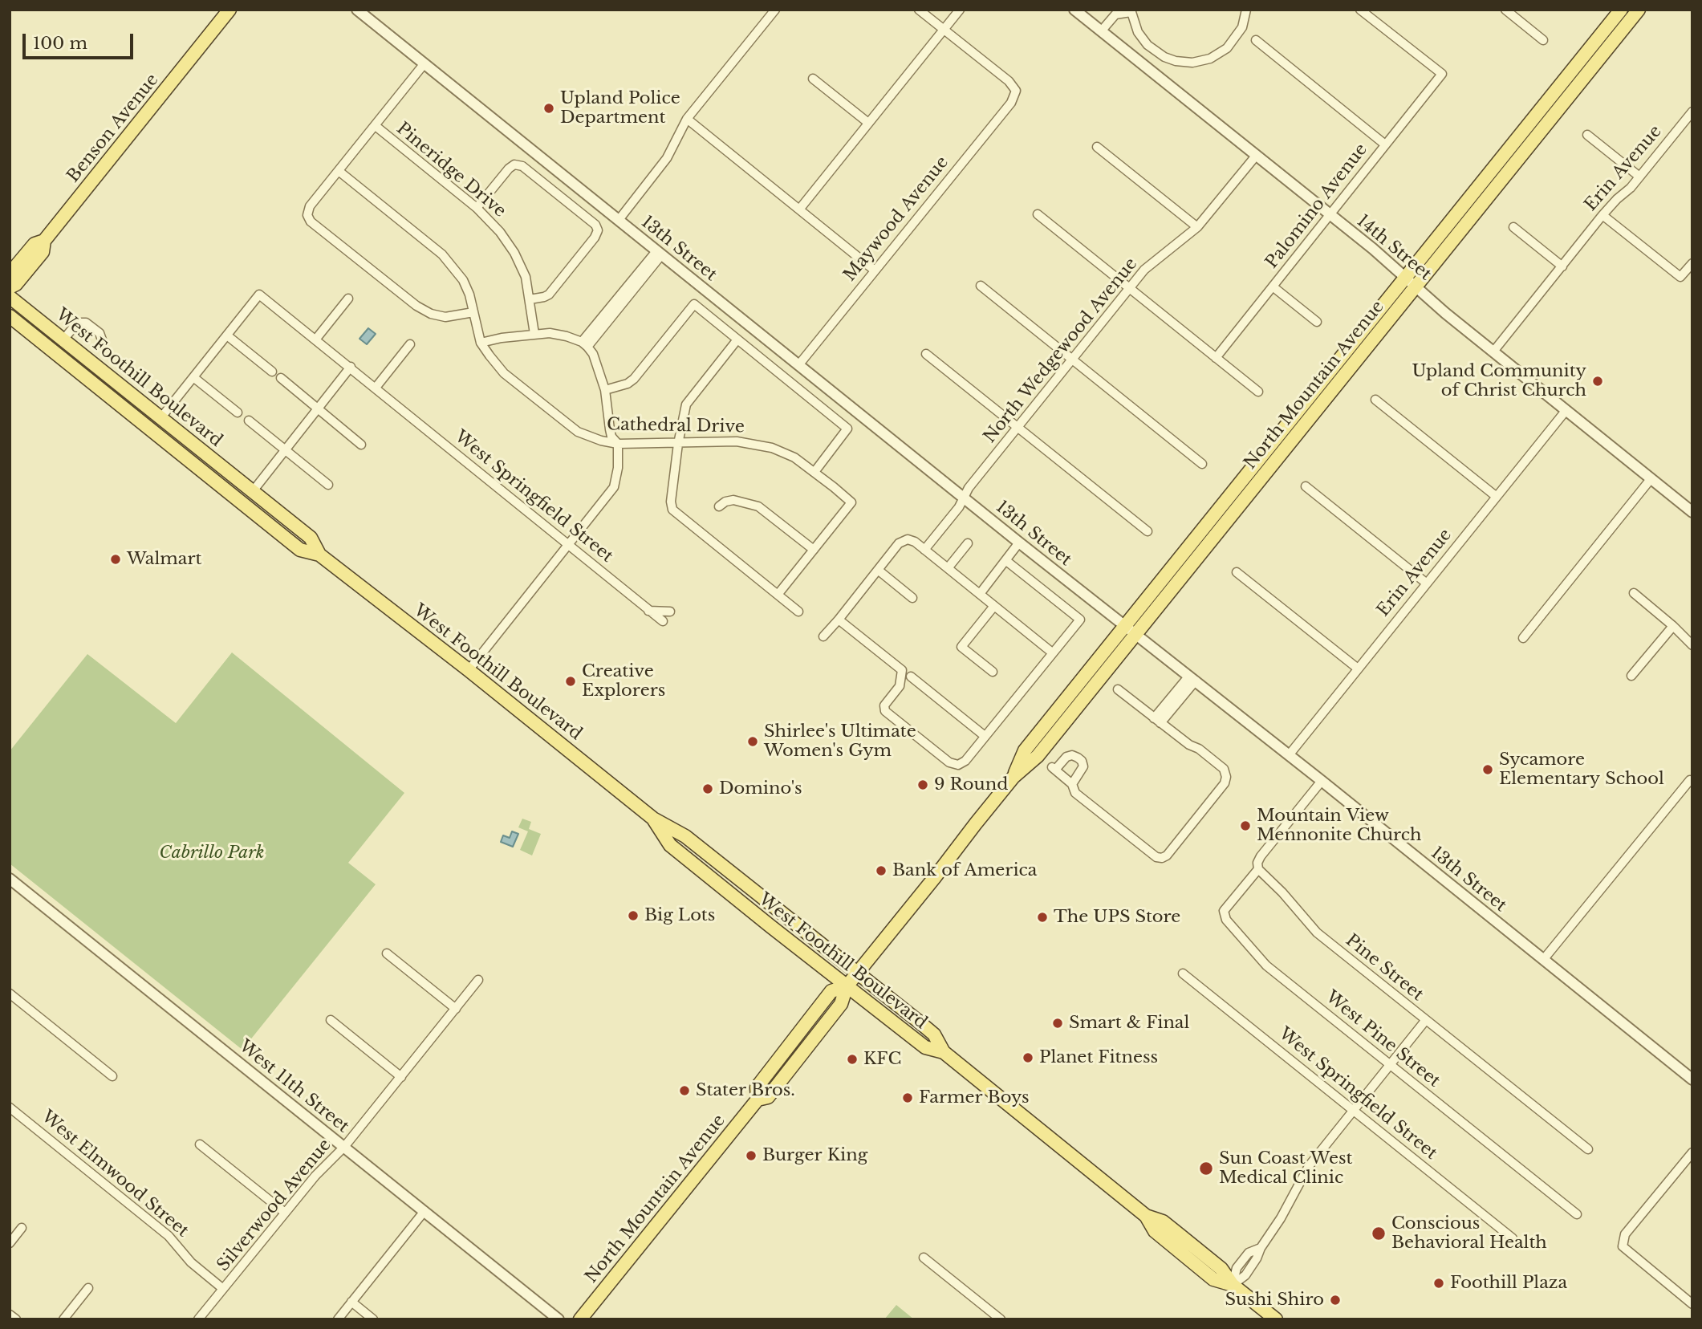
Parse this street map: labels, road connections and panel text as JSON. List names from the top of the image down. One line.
{"streets":{"main road":["Benson Avenue","West Foothill Boulevard","North Mountain Avenue"],"street":["Erin Avenue","Pineridge Drive","Palomino Avenue","Maywood Avenue","14th Street","13th Street","North Wedgewood Avenue","Cathedral Drive","West Springfield Street","Pine Street","West Pine Street","West 11th Street","West Elmwood Street","Silverwood Avenue"]},"crossings":[["Erin Avenue","14th Street"],["Erin Avenue","13th Street"],["Palomino Avenue","14th Street"],["Maywood Avenue","13th Street"],["14th Street","North Wedgewood Avenue"],["14th Street","North Mountain Avenue"],["13th Street","North Wedgewood Avenue"],["13th Street","North Mountain Avenue"],["West Foothill Boulevard","North Mountain Avenue"],["Pine Street","West Pine Street"],["West 11th Street","Silverwood Avenue"],["West Elmwood Street","Silverwood Avenue"]],"parks":["Cabrillo Park"],"places":["Upland Police Department","Upland Community of Christ Church","Walmart","Creative Explorers","Shirlee's Ultimate Women's Gym","Sycamore Elementary School","9 Round","Domino's","Mountain View Mennonite Church","Bank of America","Big Lots","The UPS Store","Smart & Final","Planet Fitness","KFC","Stater Bros.","Farmer Boys","Burger King","Sun Coast West Medical Clinic","Conscious Behavioral Health","Foothill Plaza","Sushi Shiro"],"scale_bar":"100 m"}
